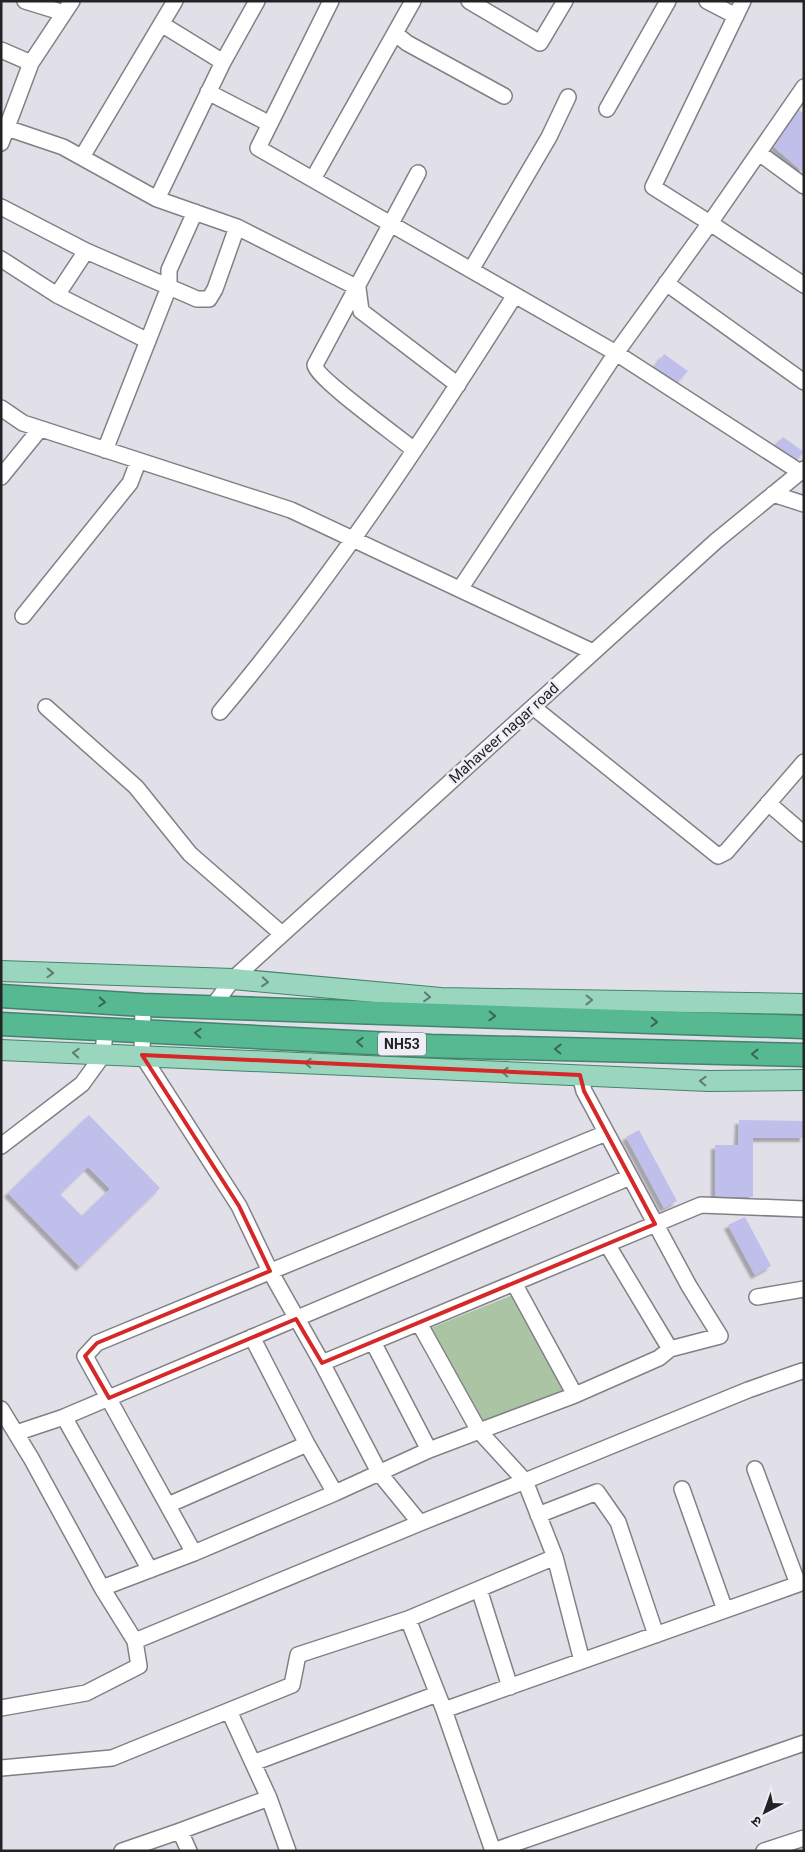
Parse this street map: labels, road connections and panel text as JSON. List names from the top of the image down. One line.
{"streets":{"highway":["NH53"],"street":["Mahaveer nagar road"]},"crossings":[["Mahaveer nagar road","NH53"]],"north":"bottom left"}
